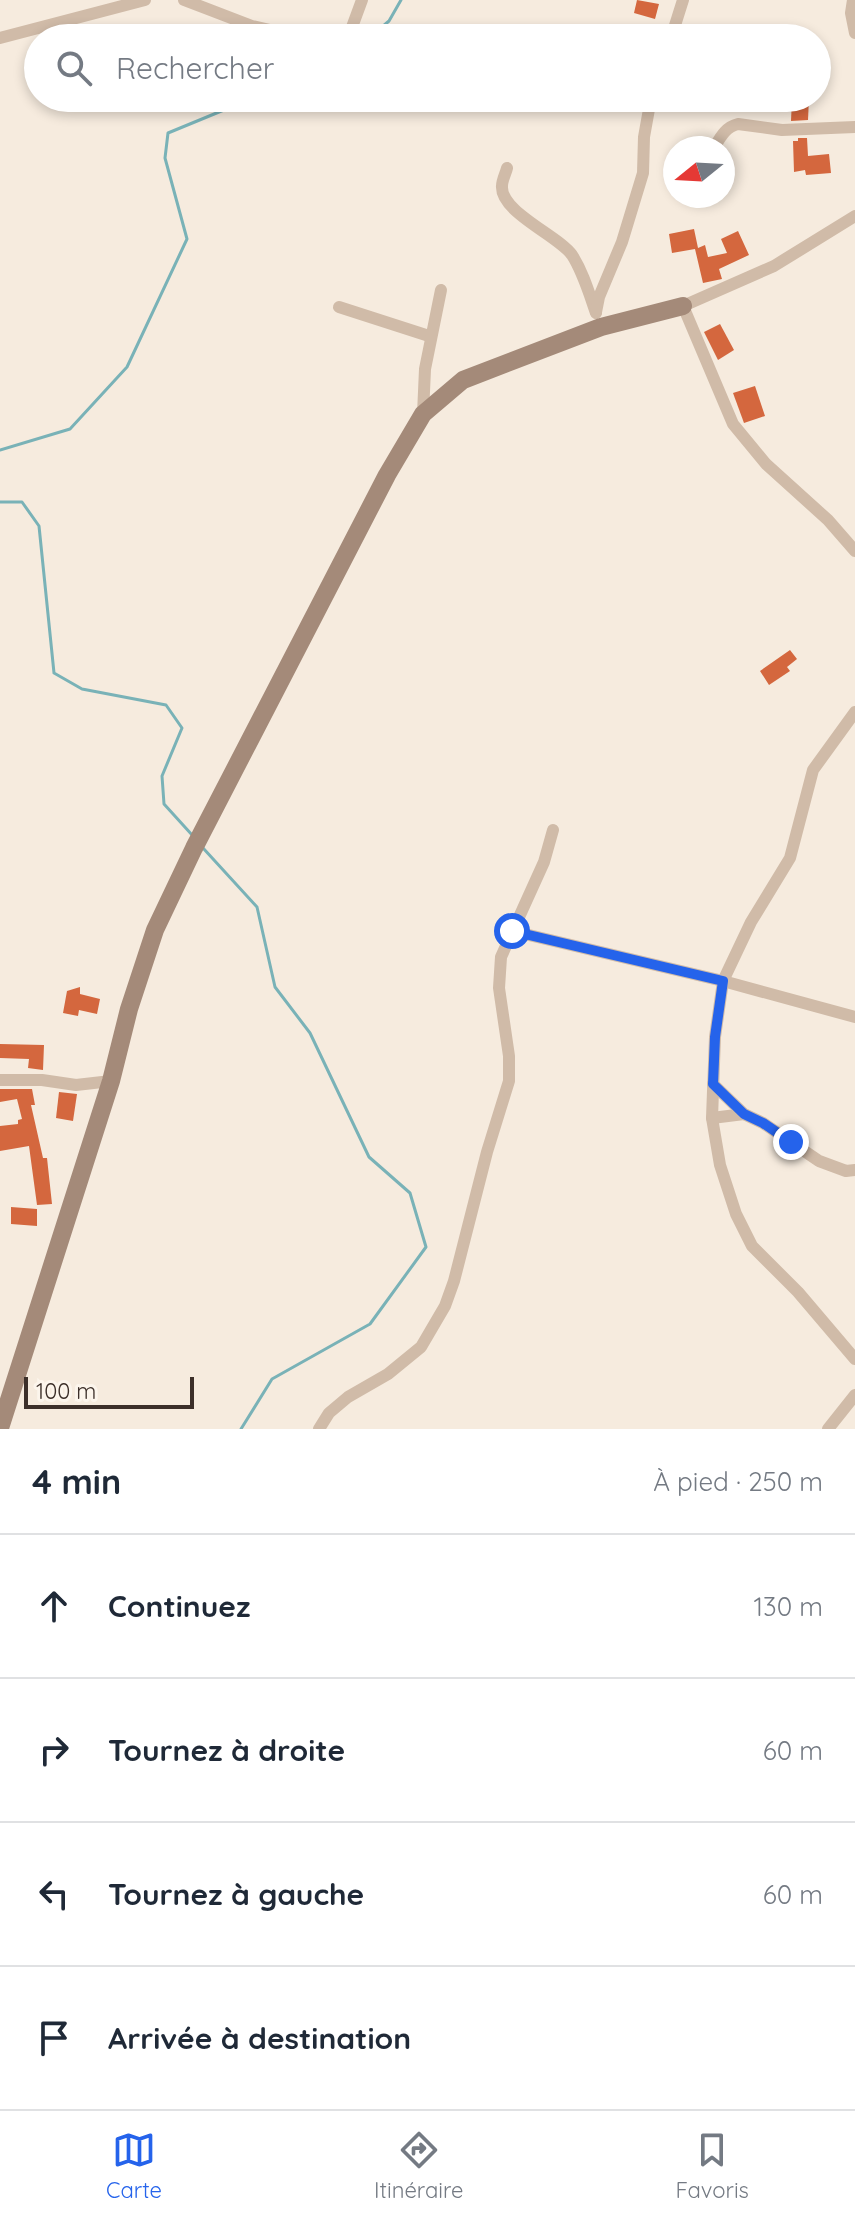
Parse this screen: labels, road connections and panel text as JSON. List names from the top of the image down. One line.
{"scale_bar":"100 m","north":"left","page":{"search":"Rechercher","scale":"100 m","heading":["4 min","À pied · 250 m"],"list":[["Continuez","130 m"],["Tournez à droite","60 m"],["Tournez à gauche","60 m"],"Arrivée à destination"],"nav":["Carte","Itinéraire","Favoris"]}}
